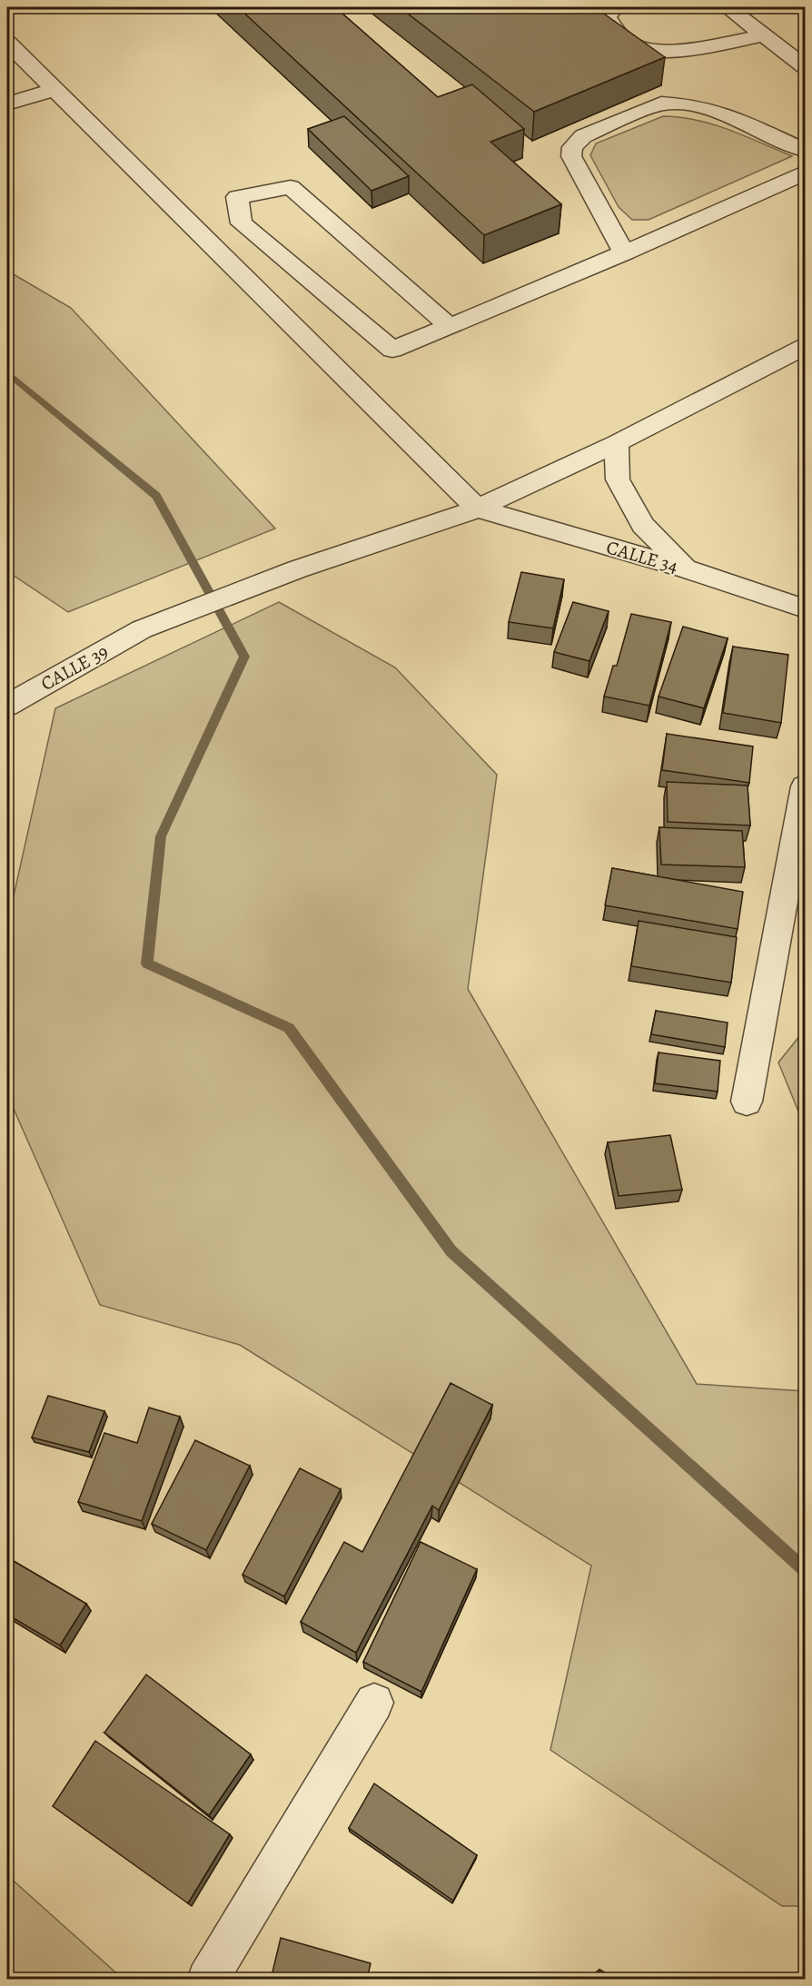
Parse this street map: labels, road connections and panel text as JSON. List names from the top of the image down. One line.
{"streets":{"street":["CALLE 34","CALLE 39"]},"crossings":[["CALLE 34","CALLE 39"]]}
